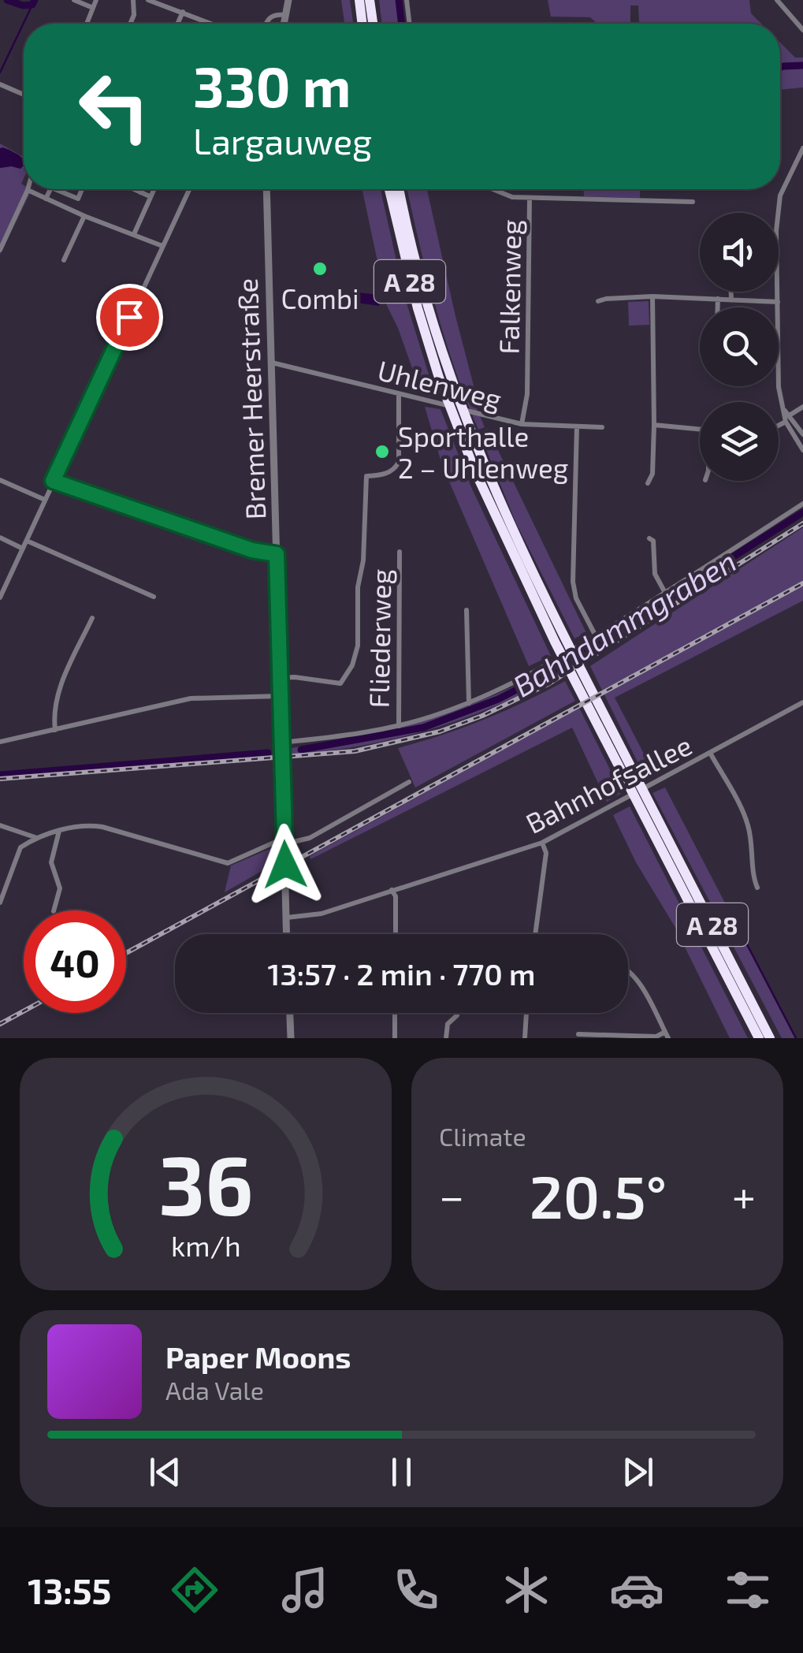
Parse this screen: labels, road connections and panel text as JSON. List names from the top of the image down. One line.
{"streets":{"highway":["A 28"],"street":["Falkenweg","Uhlenweg","Bremer Heerstraße","Fliederweg","Bahnhofsallee"]},"crossings":[["Falkenweg","Uhlenweg"],["Uhlenweg","Bremer Heerstraße"],["Bremer Heerstraße","Bahnhofsallee"]],"water":["Bahndammgraben"],"places":["Combi","Sporthalle 2 – Uhlenweg"],"page":{"turn":["330 m","Largauweg"],"limit":"40","trip":"13:57 · 2 min · 770 m","tile":"Climate","heat":["−","20.5°","+"],"song":["Paper Moons","Ada Vale"],"tabs":"13:55","gauge":["36","km/h"]}}
